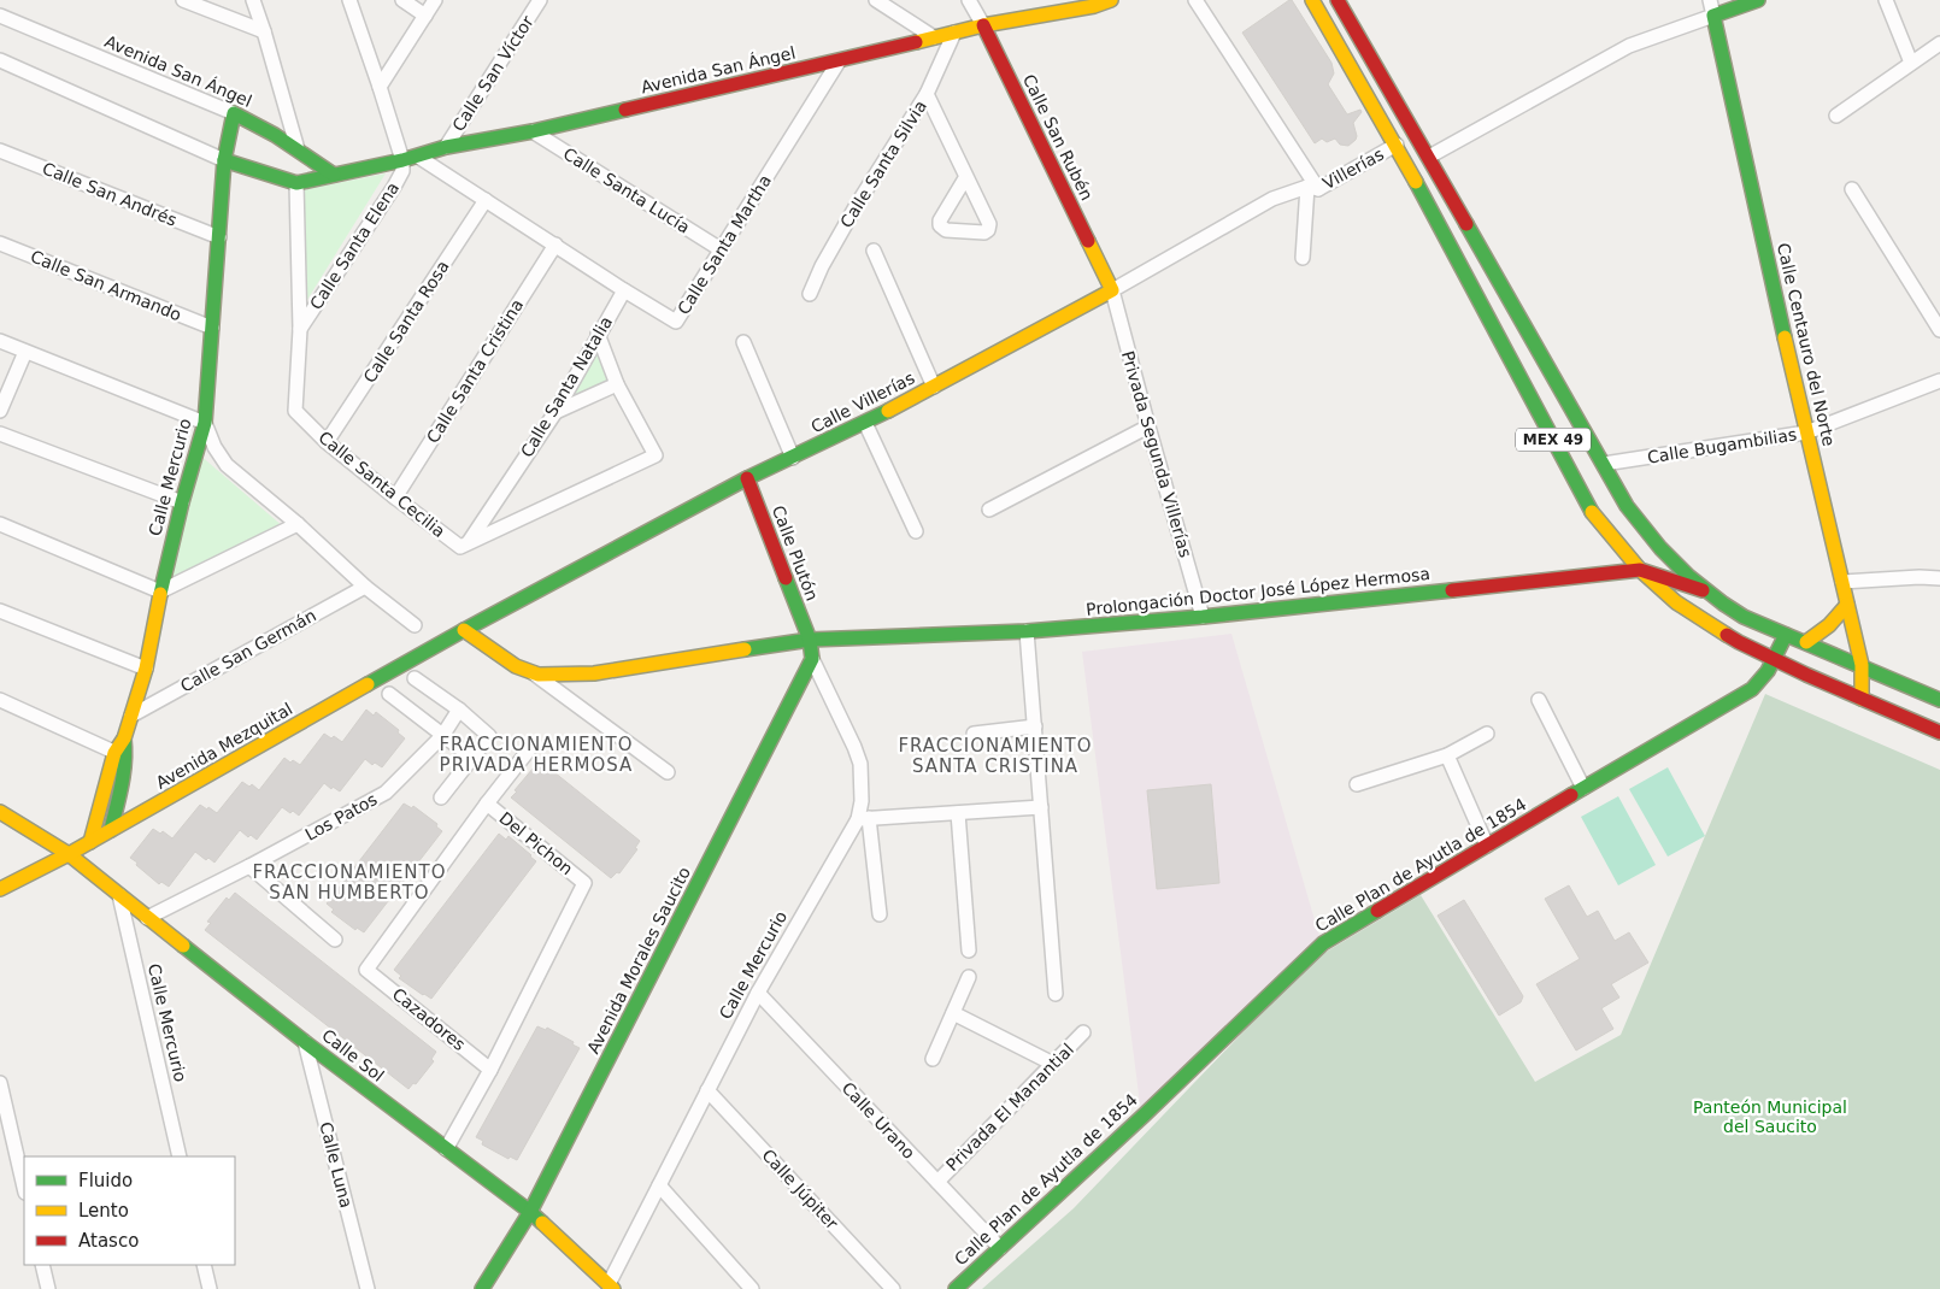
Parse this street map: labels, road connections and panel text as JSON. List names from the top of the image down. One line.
{"streets":{"main road":["Avenida San Ángel","Calle San Rubén","Calle Centauro del Norte","Calle Villerías","MEX 49","Calle Mercurio","Calle Plutón","Prolongación Doctor José López Hermosa","Avenida Mezquital","Calle Plan de Ayutla de 1854","Avenida Morales Saucito","Calle Sol"],"street":["Calle San Víctor","Calle Santa Silvia","Villerías","Calle Santa Lucía","Calle San Andrés","Calle Santa Martha","Calle Santa Elena","Calle San Armando","Calle Santa Rosa","Calle Santa Cristina","Calle Santa Natalia","Calle Bugambilias","Privada Segunda Villerías","Calle Santa Cecilia","Calle San Germán","Los Patos","Del Pichon","Cazadores","Privada El Manantial","Calle Urano","Calle Luna","Calle Júpiter"]},"crossings":[["Avenida San Ángel","Calle San Víctor"],["Avenida San Ángel","Calle San Rubén"],["Avenida San Ángel","Calle Santa Silvia"],["Avenida San Ángel","Calle Santa Lucía"],["Avenida San Ángel","Calle Santa Martha"],["Avenida San Ángel","Calle Santa Elena"],["Avenida San Ángel","Calle Mercurio"],["Avenida San Ángel","Calle Santa Cecilia"],["Calle San Rubén","Calle Villerías"],["Calle San Rubén","Privada Segunda Villerías"],["Villerías","Calle Villerías"],["Villerías","MEX 49"],["Calle Santa Lucía","Calle Santa Martha"],["Calle San Andrés","Calle Mercurio"],["Calle Santa Martha","Calle Santa Rosa"],["Calle Santa Martha","Calle Santa Cristina"],["Calle Santa Martha","Calle Santa Natalia"],["Calle Santa Elena","Calle Santa Cecilia"],["Calle San Armando","Calle Mercurio"],["Calle Santa Rosa","Calle Santa Cecilia"],["Calle Centauro del Norte","MEX 49"],["Calle Centauro del Norte","Calle Bugambilias"],["Calle Santa Cristina","Calle Santa Cecilia"],["Calle Santa Natalia","Calle Santa Cecilia"],["Calle Villerías","Privada Segunda Villerías"],["Calle Villerías","Calle Plutón"],["Calle Villerías","Avenida Mezquital"],["MEX 49","Calle Bugambilias"],["MEX 49","Prolongación Doctor José López Hermosa"],["MEX 49","Calle Plan de Ayutla de 1854"],["Privada Segunda Villerías","Prolongación Doctor José López Hermosa"],["Calle Mercurio","Calle San Germán"],["Calle Mercurio","Avenida Mezquital"],["Calle Mercurio","Avenida Morales Saucito"],["Calle Mercurio","Calle Sol"],["Calle Mercurio","Calle Urano"],["Calle Mercurio","Calle Júpiter"],["Calle Plutón","Prolongación Doctor José López Hermosa"],["Avenida Mezquital","Calle Sol"],["Los Patos","Calle Sol"],["Del Pichon","Cazadores"],["Calle Plan de Ayutla de 1854","Calle Urano"],["Avenida Morales Saucito","Calle Sol"],["Calle Sol","Calle Luna"],["Privada El Manantial","Calle Urano"]],"districts":["FRACCIONAMIENTO PRIVADA HERMOSA","FRACCIONAMIENTO SANTA CRISTINA","FRACCIONAMIENTO SAN HUMBERTO"],"parks":["Panteón Municipal del Saucito"],"legend":["Fluido","Lento","Atasco"]}
